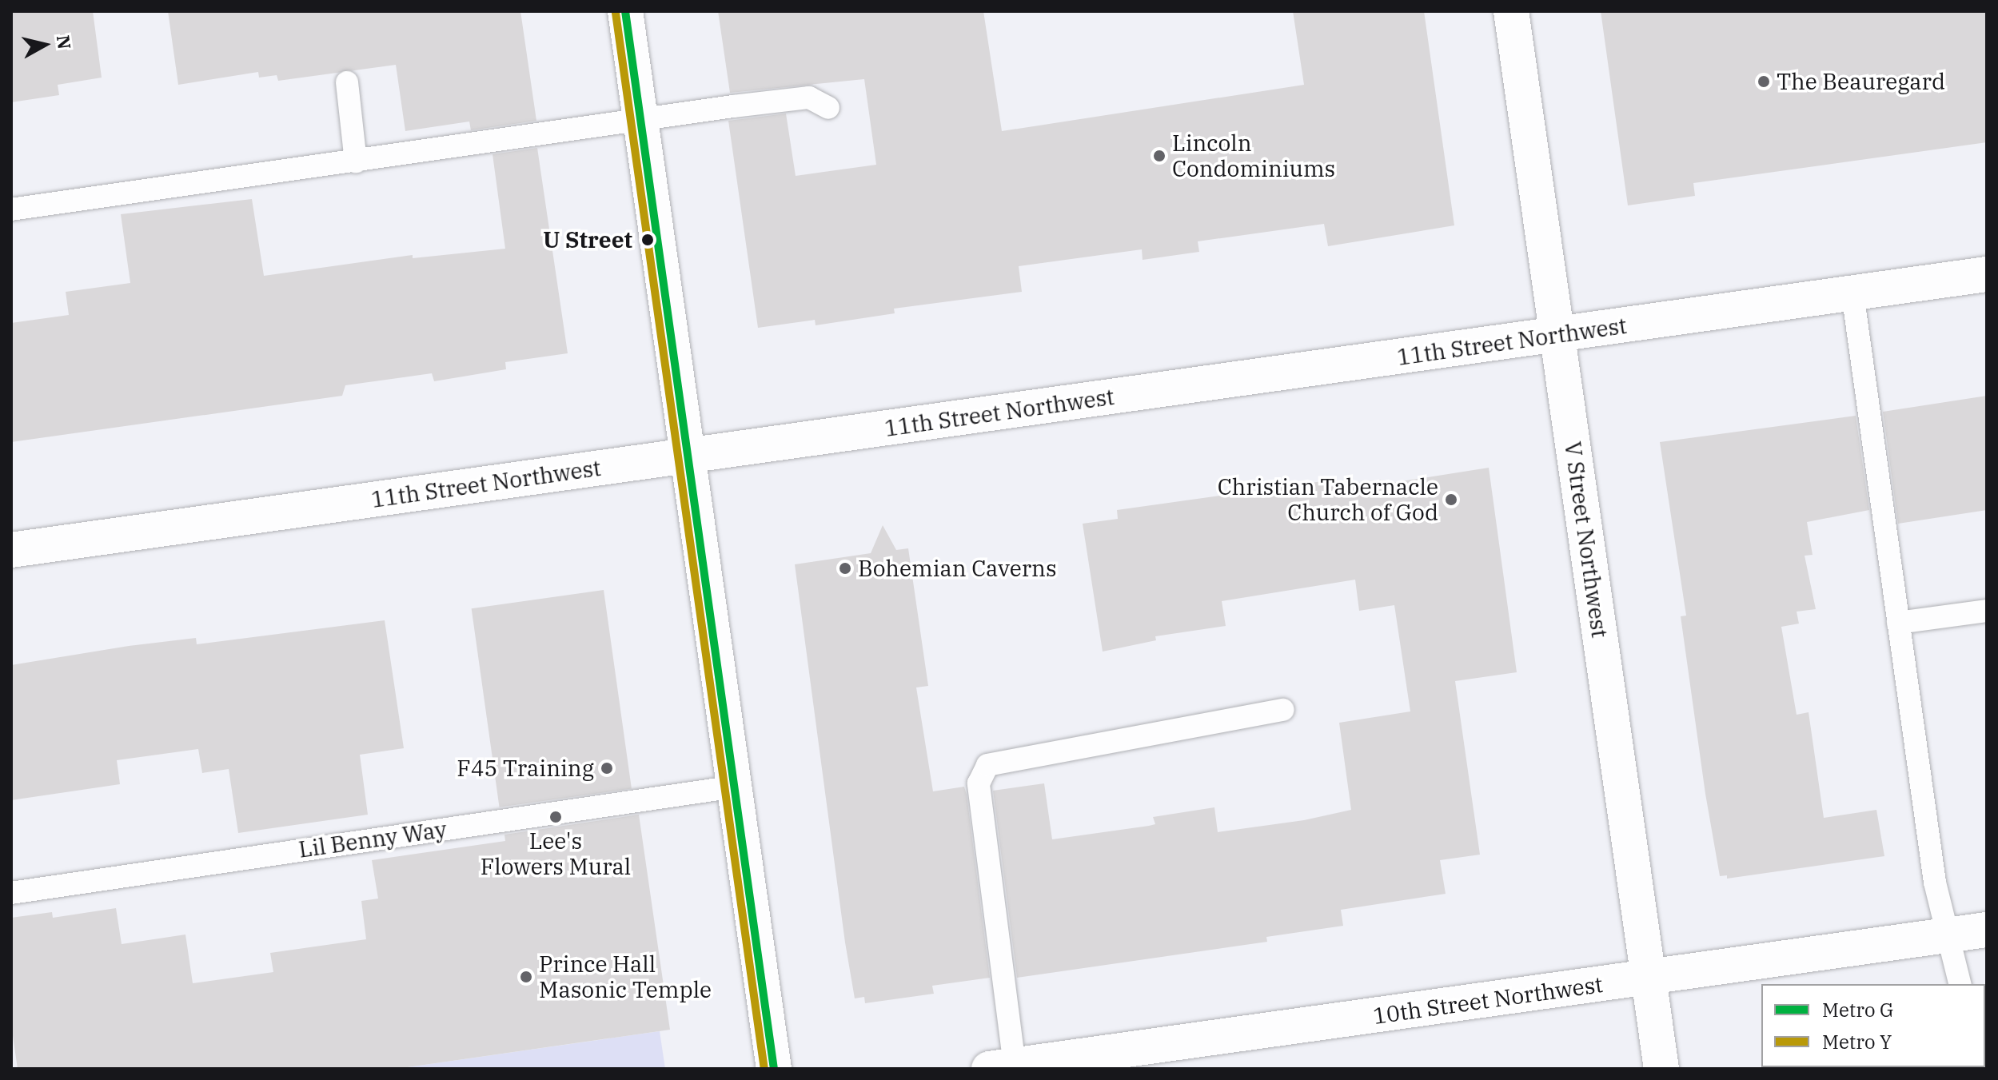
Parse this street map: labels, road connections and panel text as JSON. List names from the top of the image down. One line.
{"streets":{"street":["11th Street Northwest","V Street Northwest","10th Street Northwest"],"lane":["Lil Benny Way"]},"crossings":[["11th Street Northwest","V Street Northwest"],["V Street Northwest","10th Street Northwest"]],"places":["The Beauregard","Lincoln Condominiums","U Street","Christian Tabernacle Church of God","Bohemian Caverns","F45 Training","Lee's Flowers Mural","Prince Hall Masonic Temple"],"lines":["metro line G","metro line Y"],"legend":["Metro G","Metro Y"],"north":"right"}
